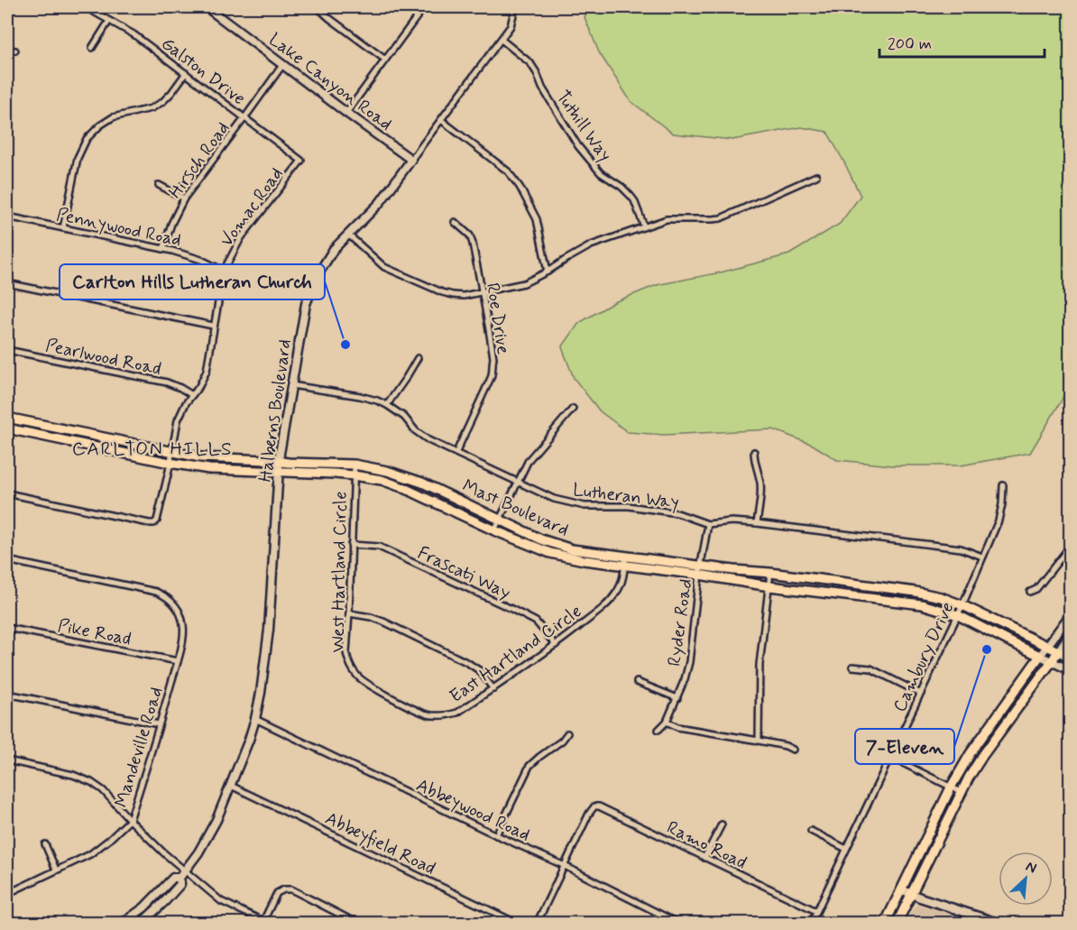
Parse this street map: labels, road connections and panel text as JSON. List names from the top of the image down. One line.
{"streets":{"main road":["Mast Boulevard"],"street":["Galston Drive","Lake Canyon Road","Tuthill Way","Hirsch Road","Vomac Road","Pennywood Road","Roe Drive","Pearlwood Road","Halberns Boulevard","Lutheran Way","West Hartland Circle","Frascati Way","Ryder Road","Pike Road","East Hartland Circle","Cambury Drive","Mandeville Road","Abbeywood Road","Abbeyfield Road","Ramo Road"]},"crossings":[["Galston Drive","Hirsch Road"],["Galston Drive","Vomac Road"],["Lake Canyon Road","Hirsch Road"],["Lake Canyon Road","Halberns Boulevard"],["Tuthill Way","Halberns Boulevard"],["Hirsch Road","Pennywood Road"],["Vomac Road","Pennywood Road"],["Vomac Road","Pearlwood Road"],["Vomac Road","Mast Boulevard"],["Roe Drive","Lutheran Way"],["Halberns Boulevard","Lutheran Way"],["Halberns Boulevard","Mast Boulevard"],["Halberns Boulevard","Abbeywood Road"],["Halberns Boulevard","Abbeyfield Road"],["Lutheran Way","Ryder Road"],["Lutheran Way","Cambury Drive"],["Mast Boulevard","West Hartland Circle"],["Mast Boulevard","Ryder Road"],["Mast Boulevard","East Hartland Circle"],["Mast Boulevard","Cambury Drive"],["West Hartland Circle","Frascati Way"],["West Hartland Circle","East Hartland Circle"],["Frascati Way","East Hartland Circle"],["Pike Road","Mandeville Road"],["Cambury Drive","Ramo Road"],["Abbeywood Road","Ramo Road"]],"districts":["CARLTON HILLS"],"places":["Carlton Hills Lutheran Church","7-Eleven"],"scale_bar":"200 m","north":"top right"}
